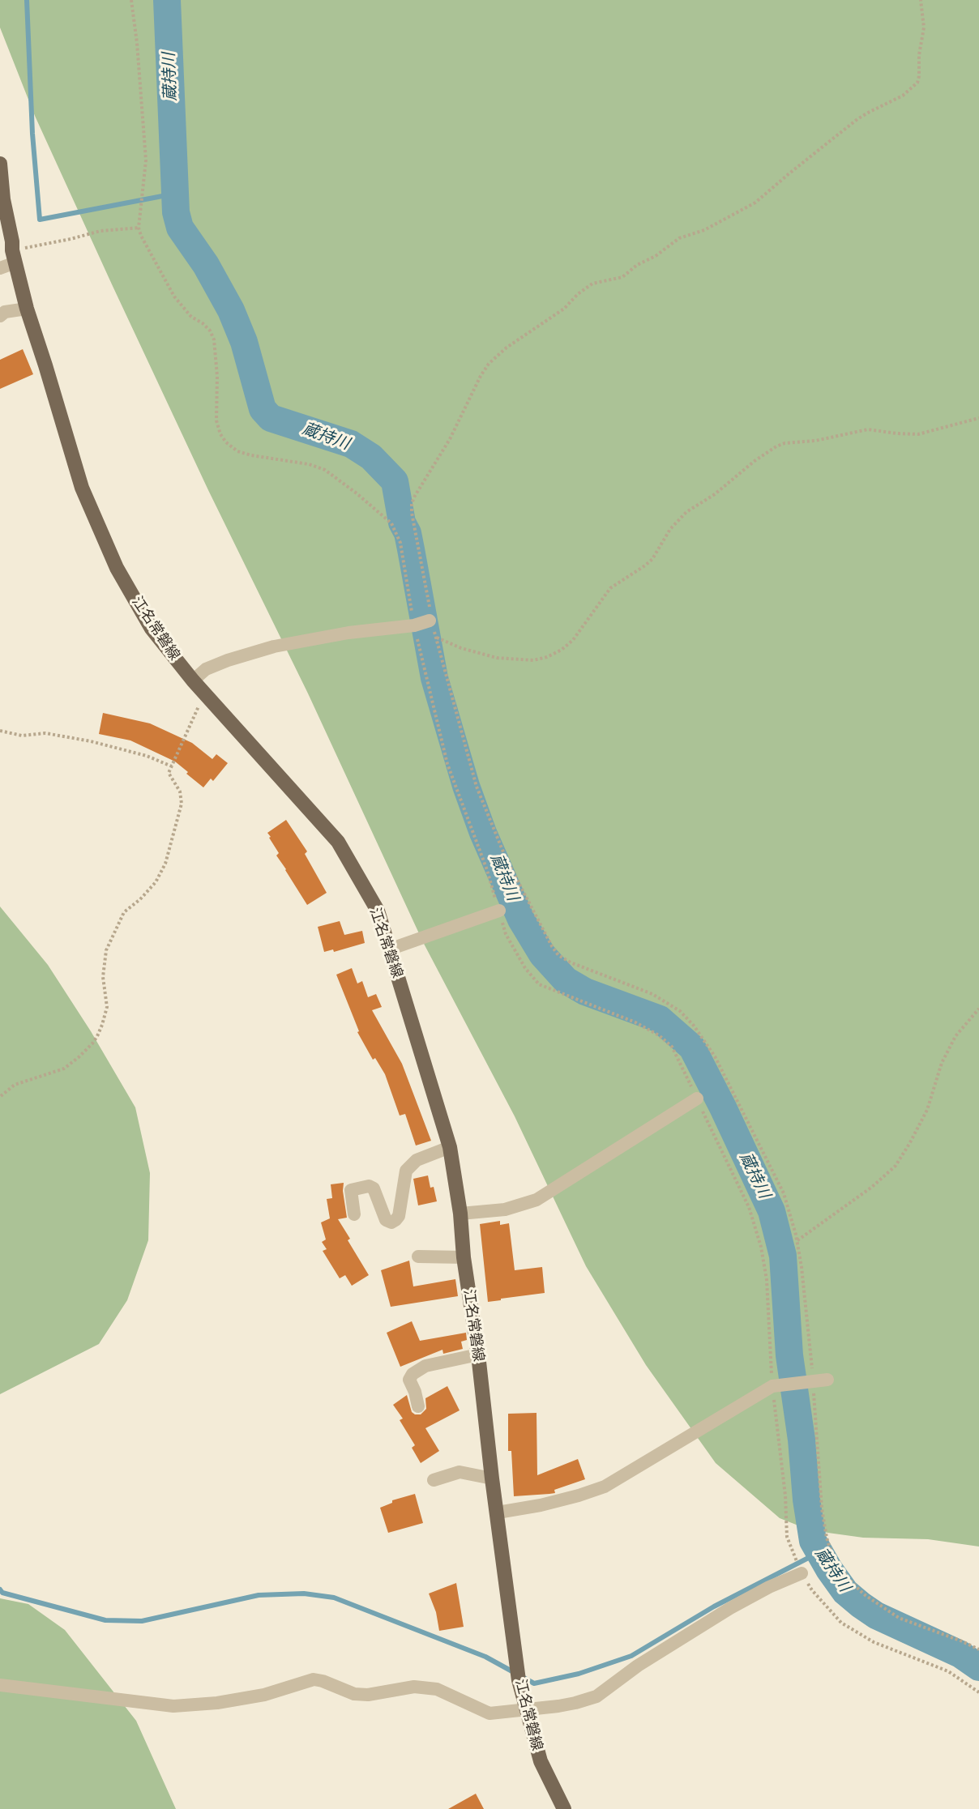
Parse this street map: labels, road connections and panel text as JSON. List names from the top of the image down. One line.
{"streets":{"main road":["江名常磐線"]},"water":["蔵持川"]}
